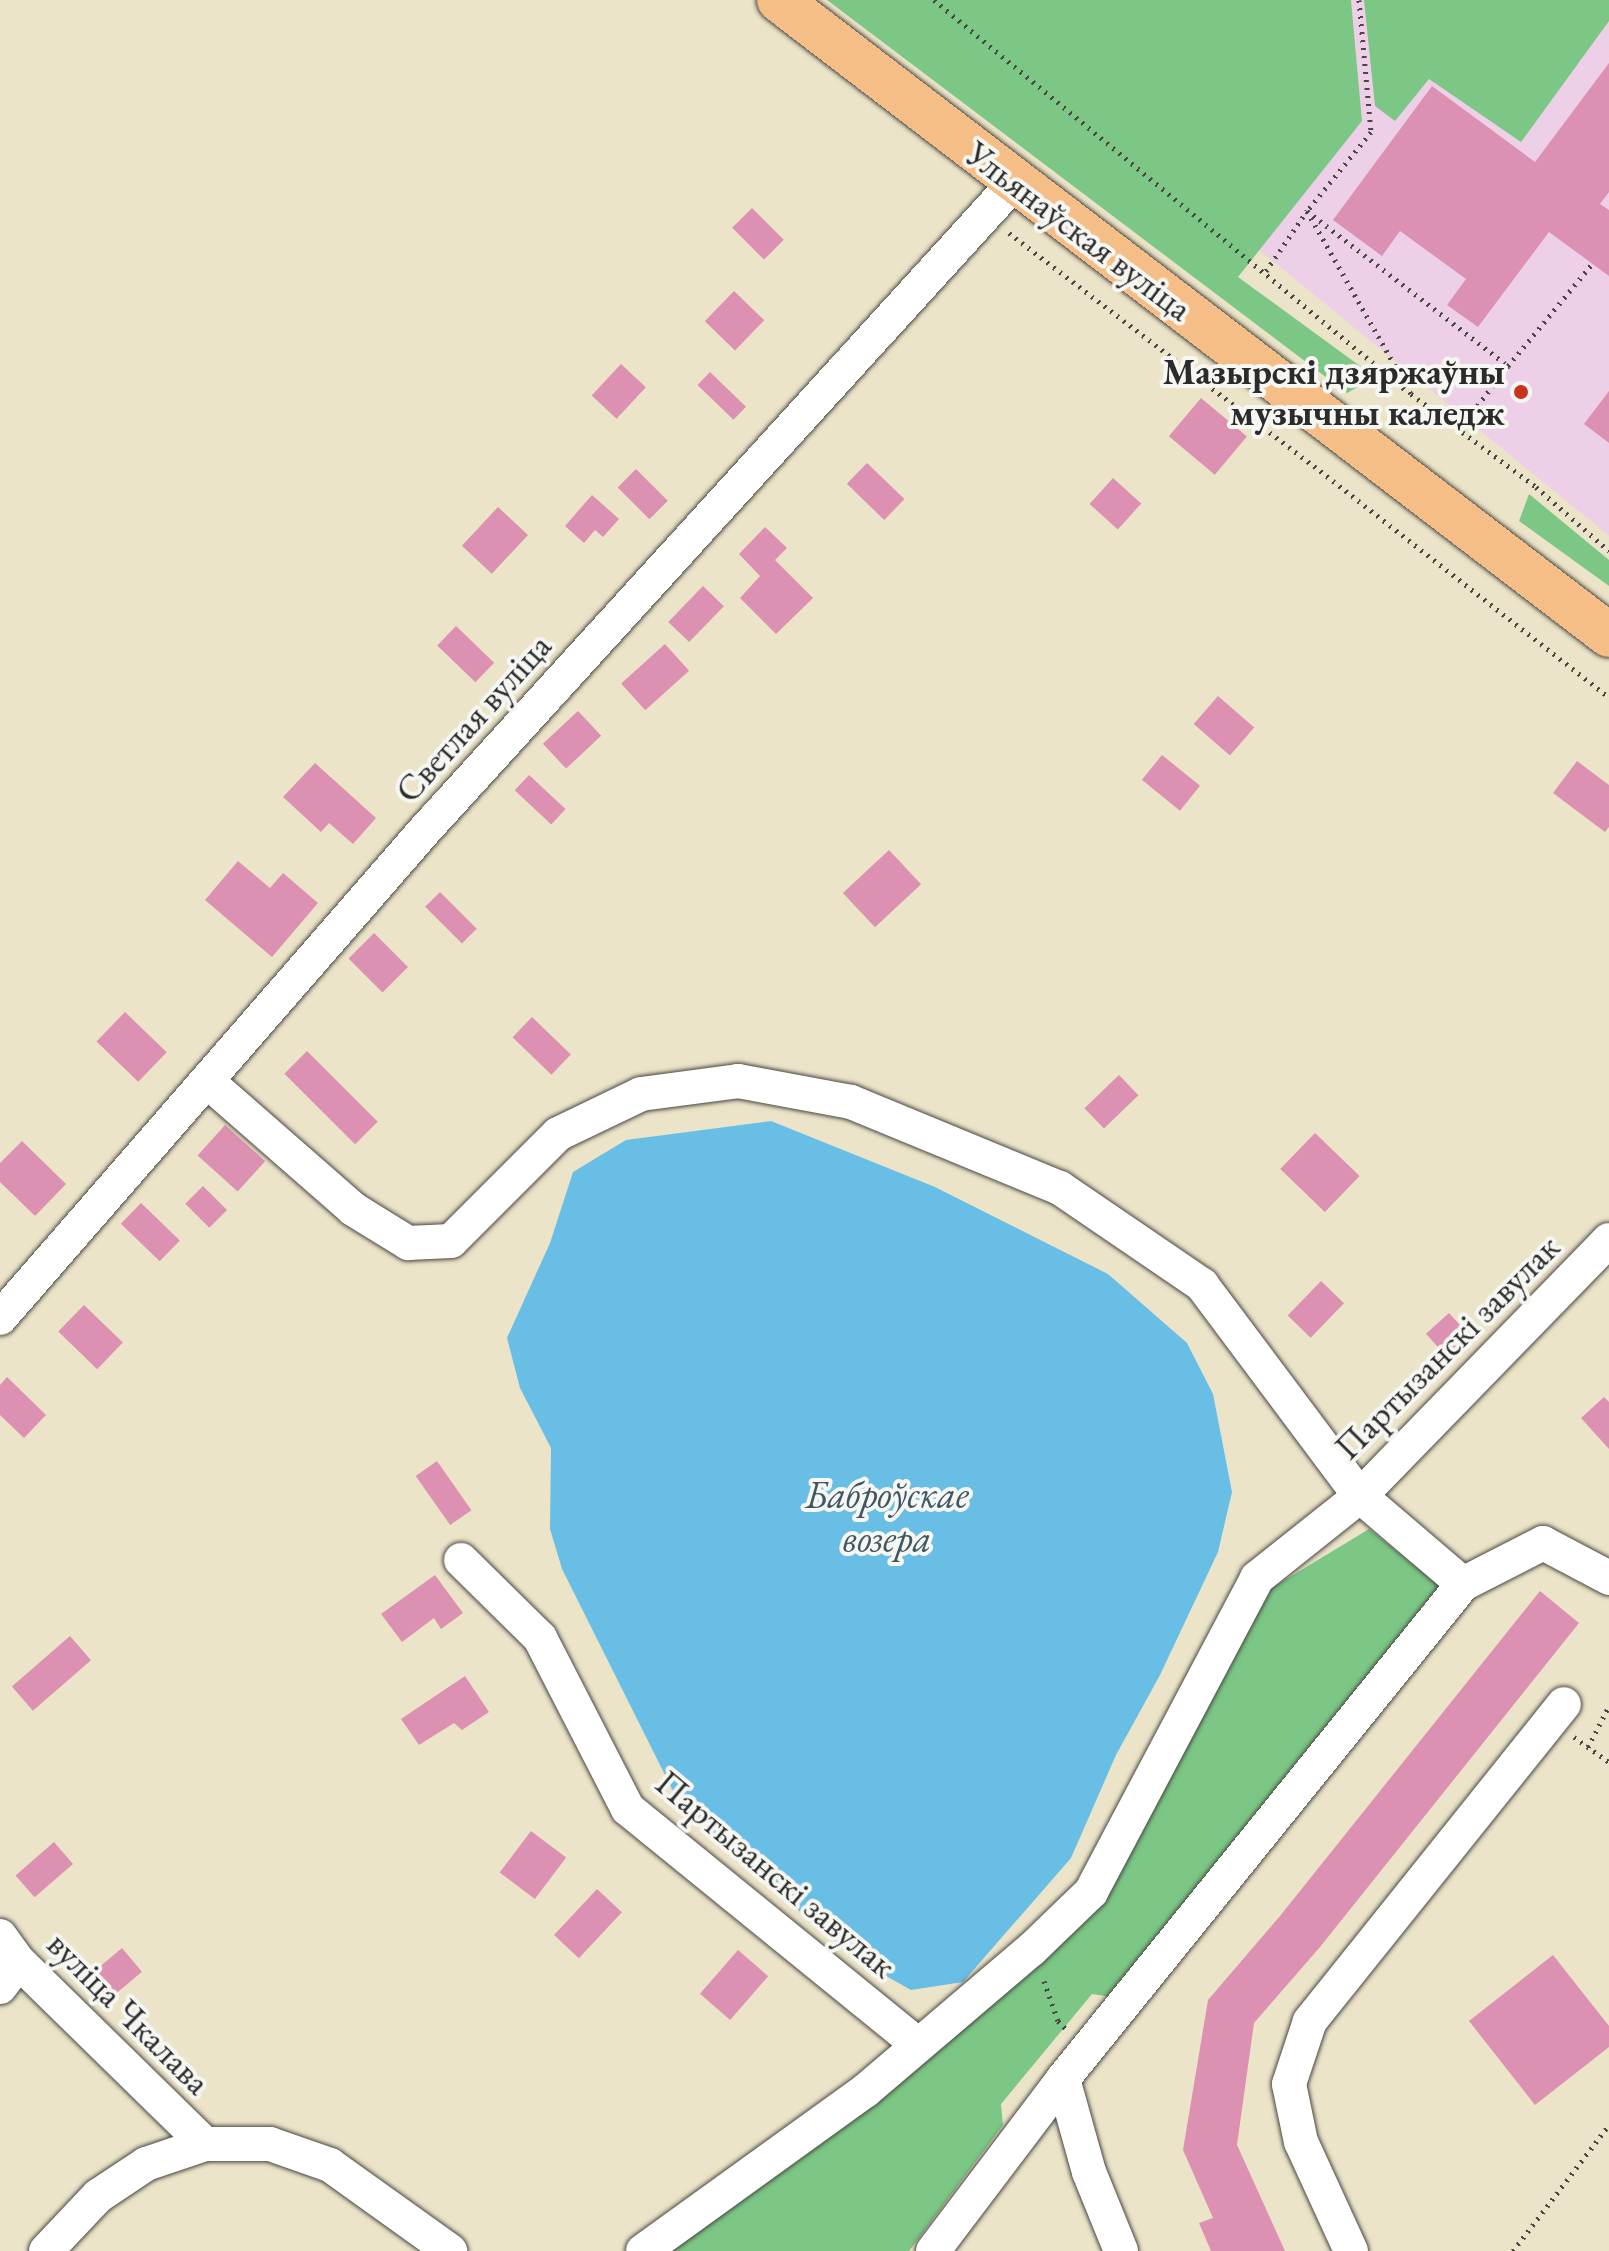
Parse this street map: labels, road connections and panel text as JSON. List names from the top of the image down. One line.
{"streets":{"main road":["Ульянаўская вуліца"],"street":["Светлая вуліца","Партызанскі завулак","вуліца Чкалава"]},"crossings":[["Ульянаўская вуліца","Светлая вуліца"],["Светлая вуліца","Партызанскі завулак"]],"water":["Баброўскае возера"],"places":["Мазырскі дзяржаўны музычны каледж"]}
